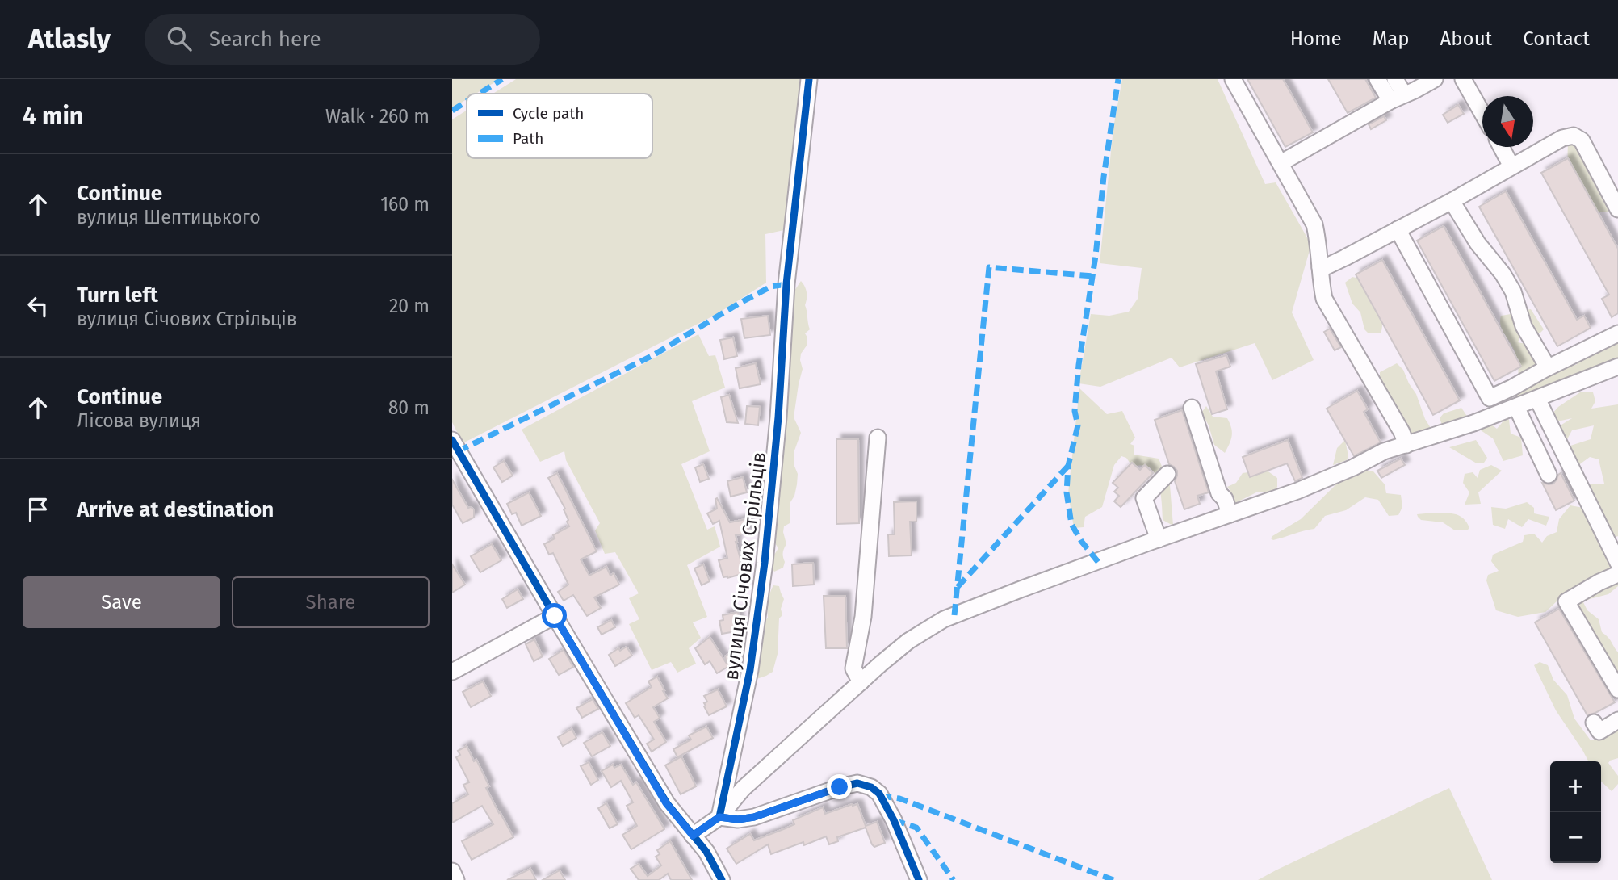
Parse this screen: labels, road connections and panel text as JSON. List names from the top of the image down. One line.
{"streets":{"street":["вулиця Січових Стрільців"]},"legend":["Cycle path","Path"],"north":"bottom","page":{"header":"Atlasly","search":"Search here","nav":["Home","Map","About","Contact"],"heading":["4 min","Walk · 260 m"],"list":[["Continue","вулиця Шептицького","160 m"],["Turn left","вулиця Січових Стрільців","20 m"],["Continue","Лісова вулиця","80 m"],"Arrive at destination"],"buttons":["Save","Share"],"map_buttons":["+","−"]}}
